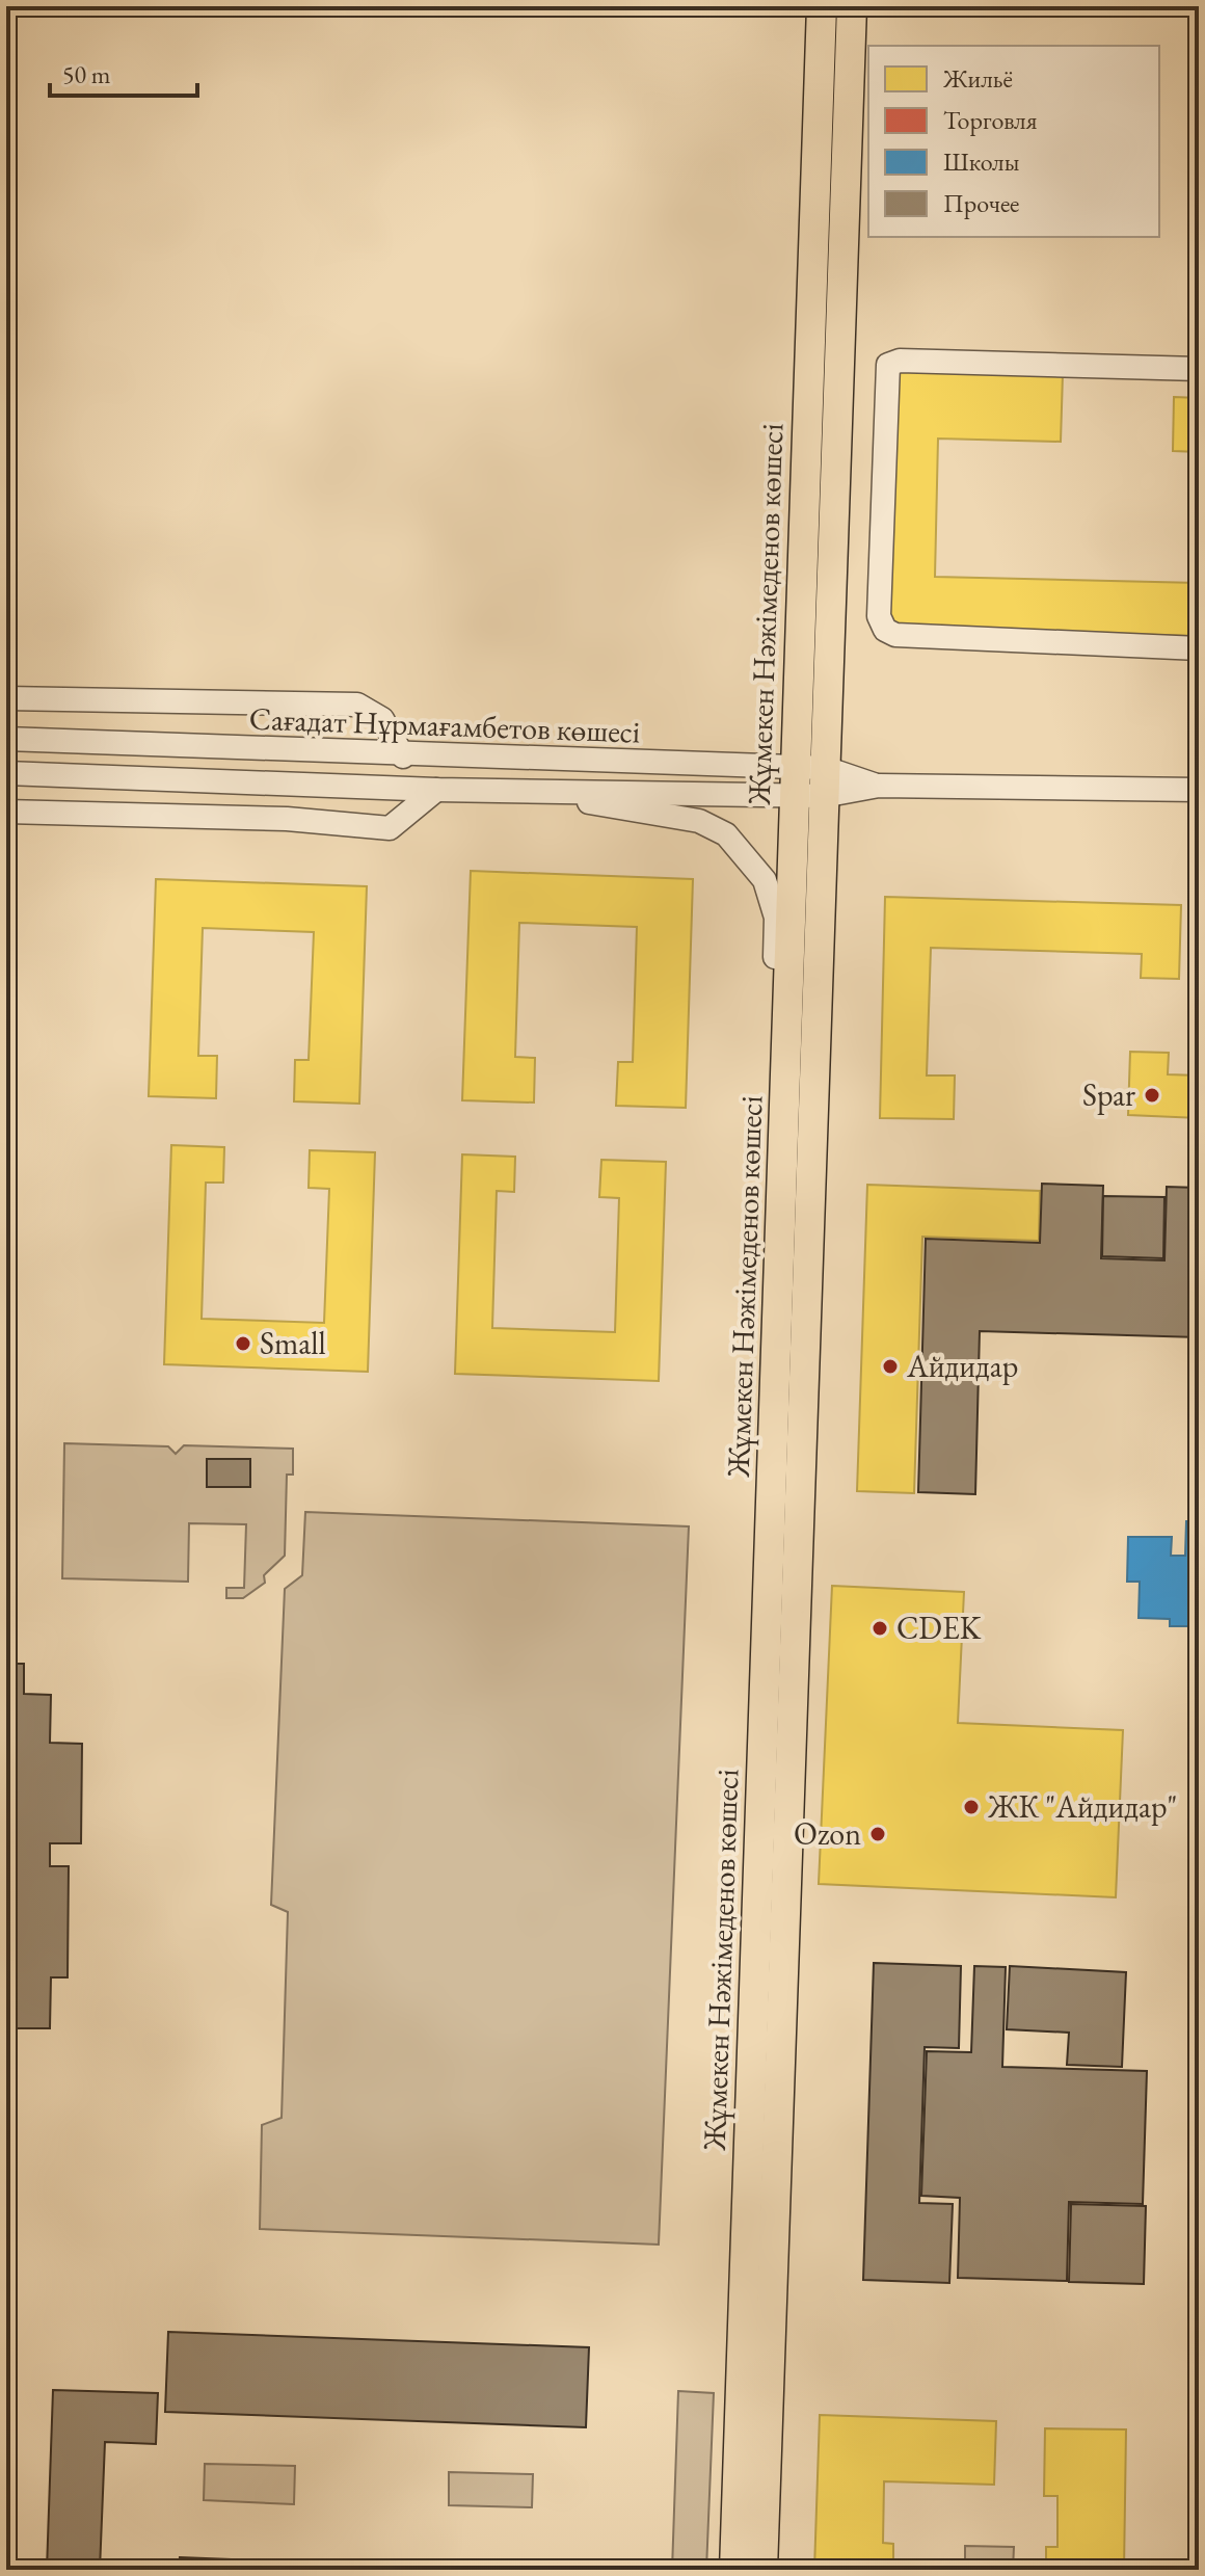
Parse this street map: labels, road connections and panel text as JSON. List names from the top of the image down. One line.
{"streets":{"main road":["Жұмекен Нәжімеденов көшесі"],"street":["Сағадат Нұрмағамбетов көшесі"]},"crossings":[["Жұмекен Нәжімеденов көшесі","Сағадат Нұрмағамбетов көшесі"]],"places":["Spar","Small","Айдидар","CDEK","ЖК \"Айдидар\"","Ozon"],"legend":["Жильё","Торговля","Школы","Прочее"],"scale_bar":"50 m"}
